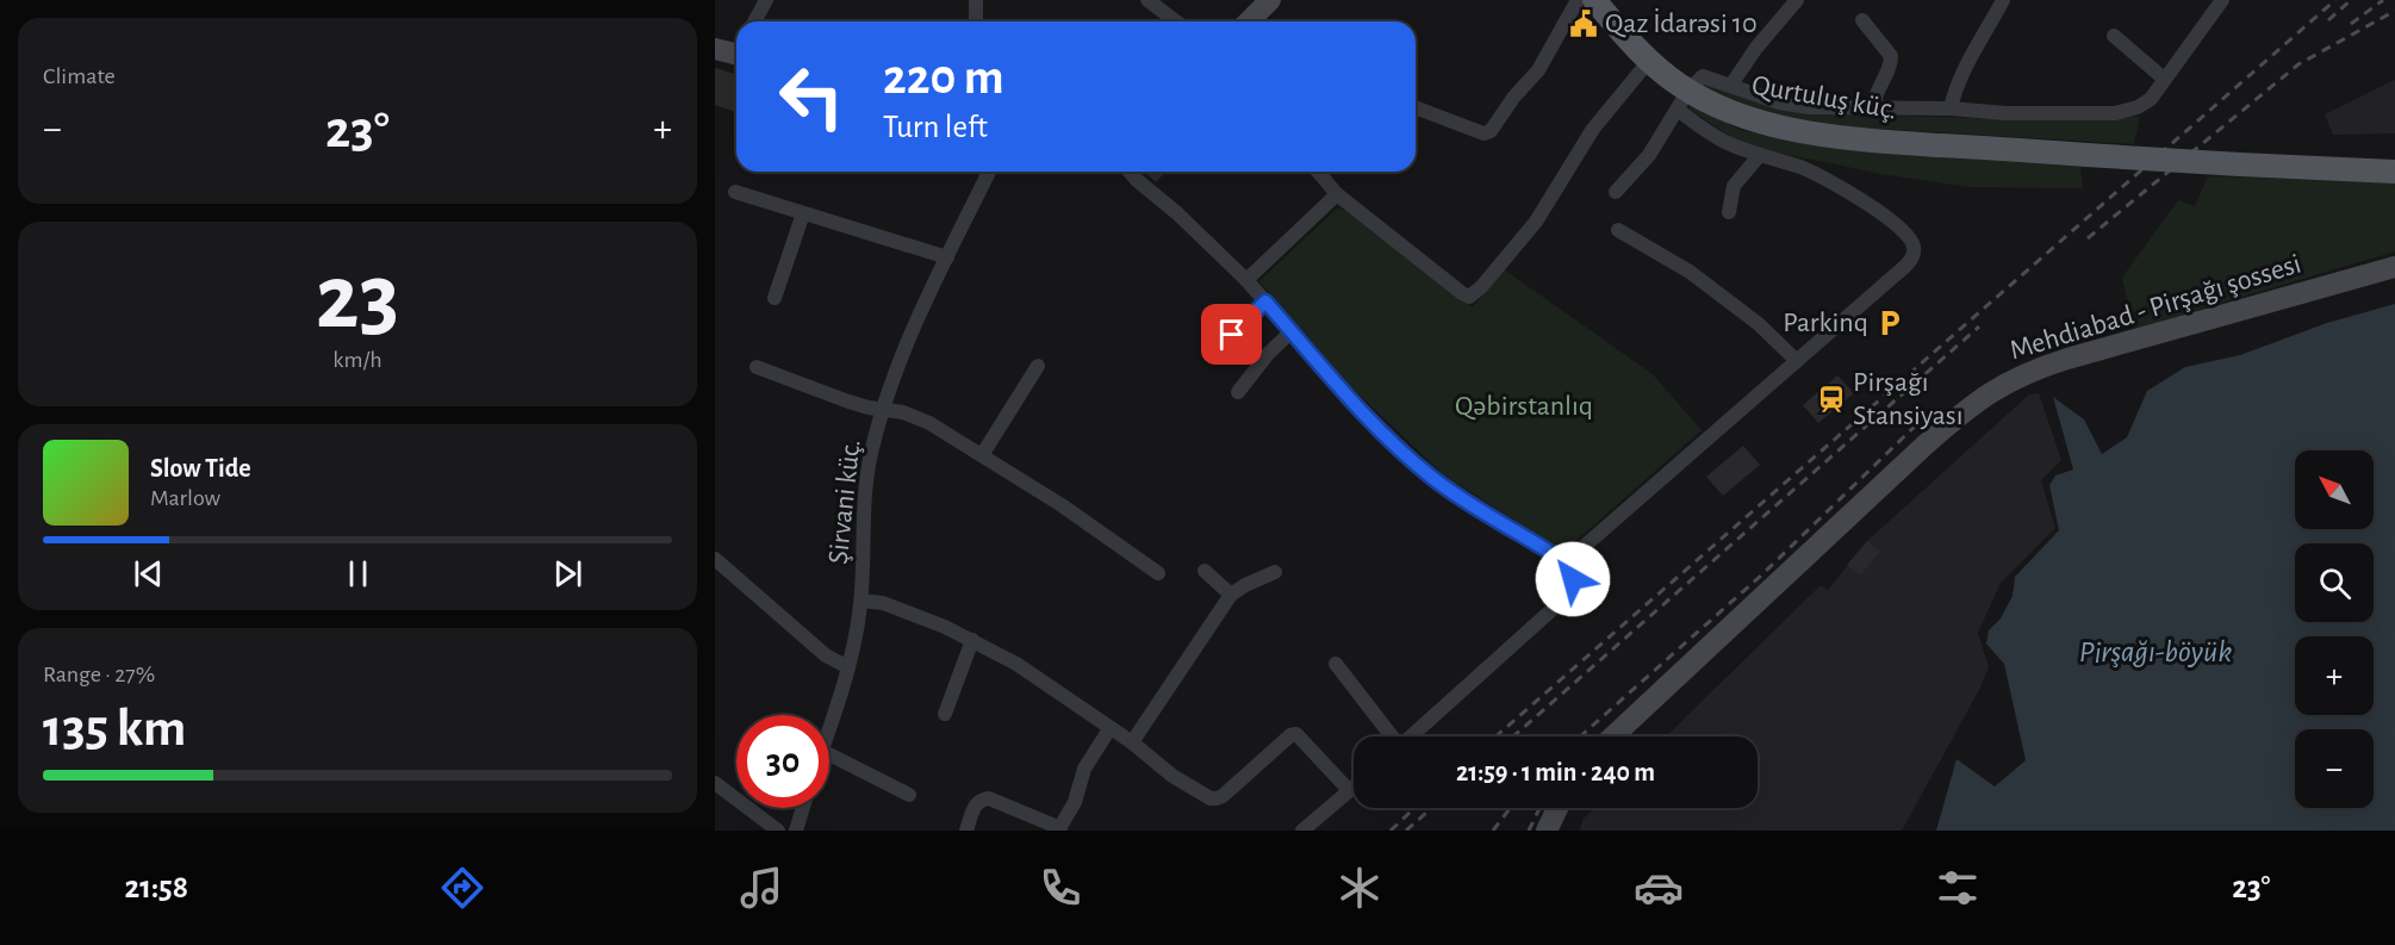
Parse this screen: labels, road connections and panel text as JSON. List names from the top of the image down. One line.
{"streets":{"main road":["Qurtuluş küç.","Mehdiabad - Pirşağı şossesi"],"street":["Şirvani küç."]},"water":["Pirşağı-böyük"],"parks":["Qəbirstanlıq"],"places":{"public building":["Qaz İdarəsi 10"],"parking":["Parkinq"],"station":["Pirşağı Stansiyası"]},"north":"top left","page":{"tile":["Climate",["23","km/h"],["Range · 27%","135 km"]],"turn":["220 m","Turn left"],"heat":["−","23°","+"],"song":["Slow Tide","Marlow"],"map_buttons":["+","−"],"limit":"30","trip":"21:59 · 1 min · 240 m","tabs":["21:58","23°"]}}
